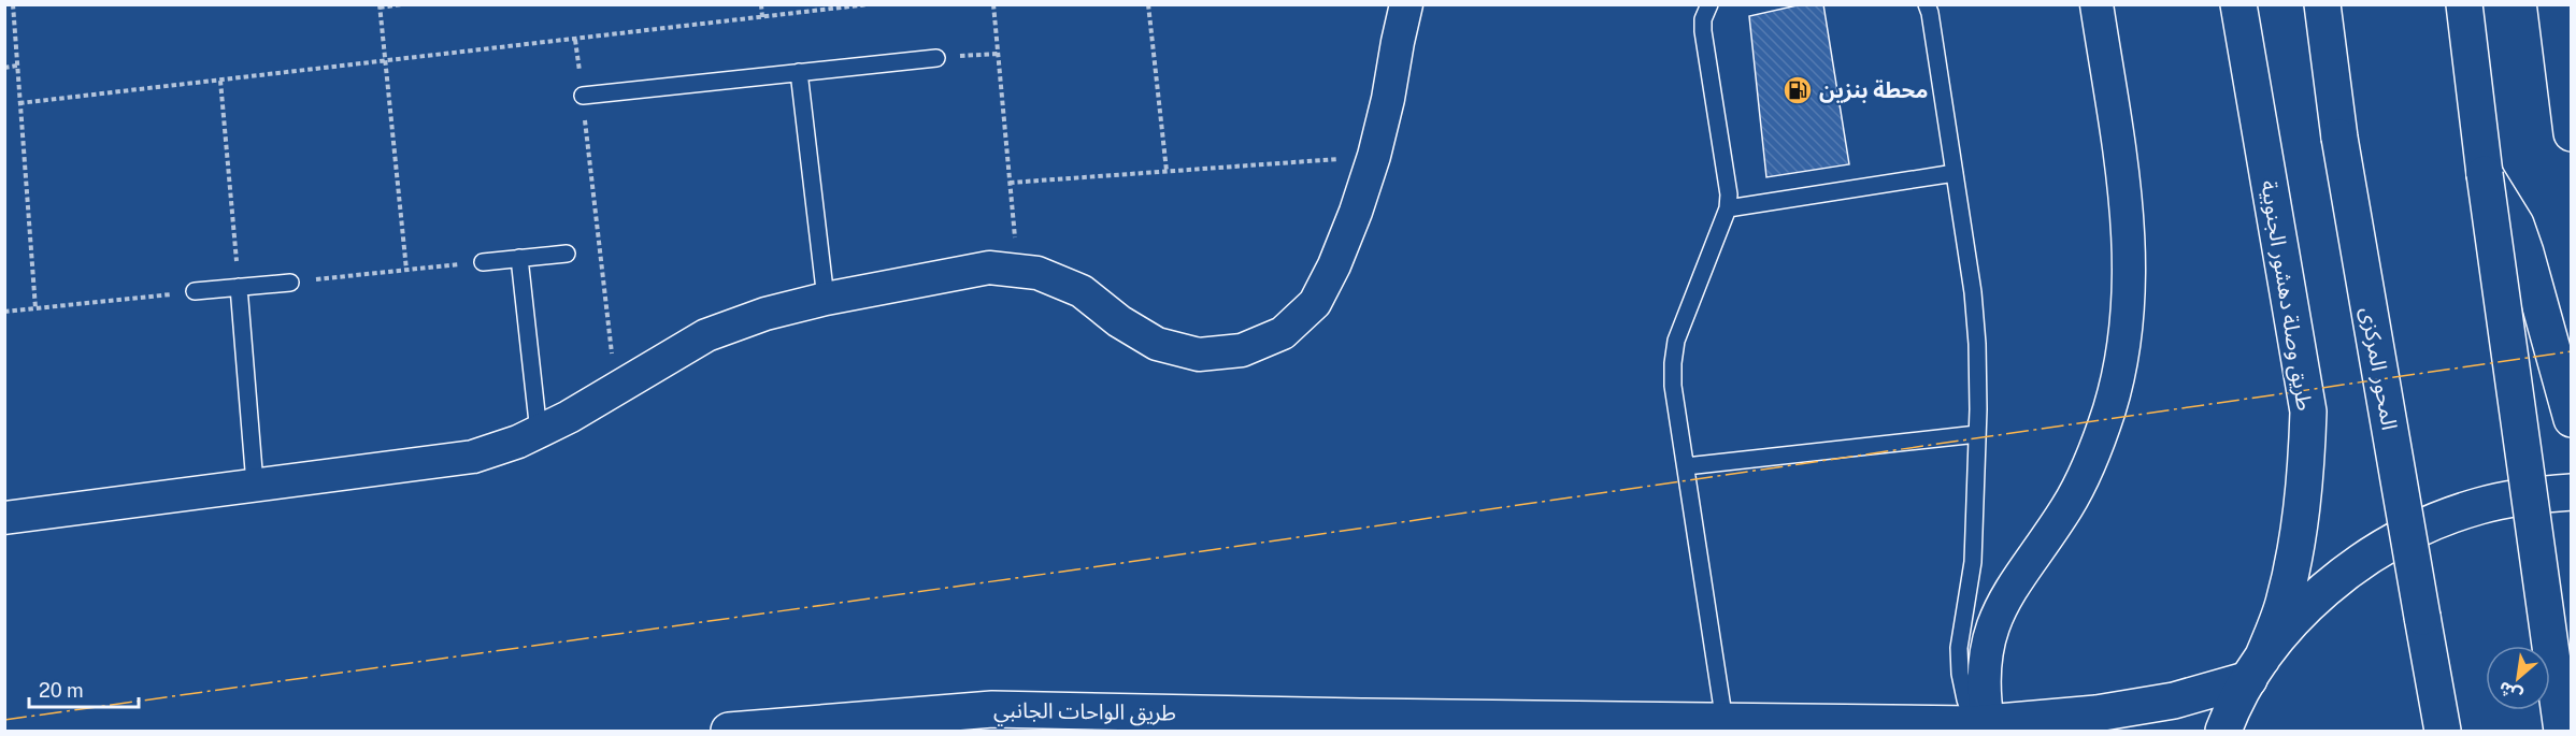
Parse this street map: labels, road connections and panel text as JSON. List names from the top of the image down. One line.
{"streets":{"main road":["طريق وصلة دهشور الجنوبية","المحور المركزى","طريق الواحات الجانبي"]},"crossings":[["طريق وصلة دهشور الجنوبية","طريق الواحات الجانبي"]],"places":{"fuel station":["محطة بنزين"]},"scale_bar":"20 m","north":"bottom left"}
